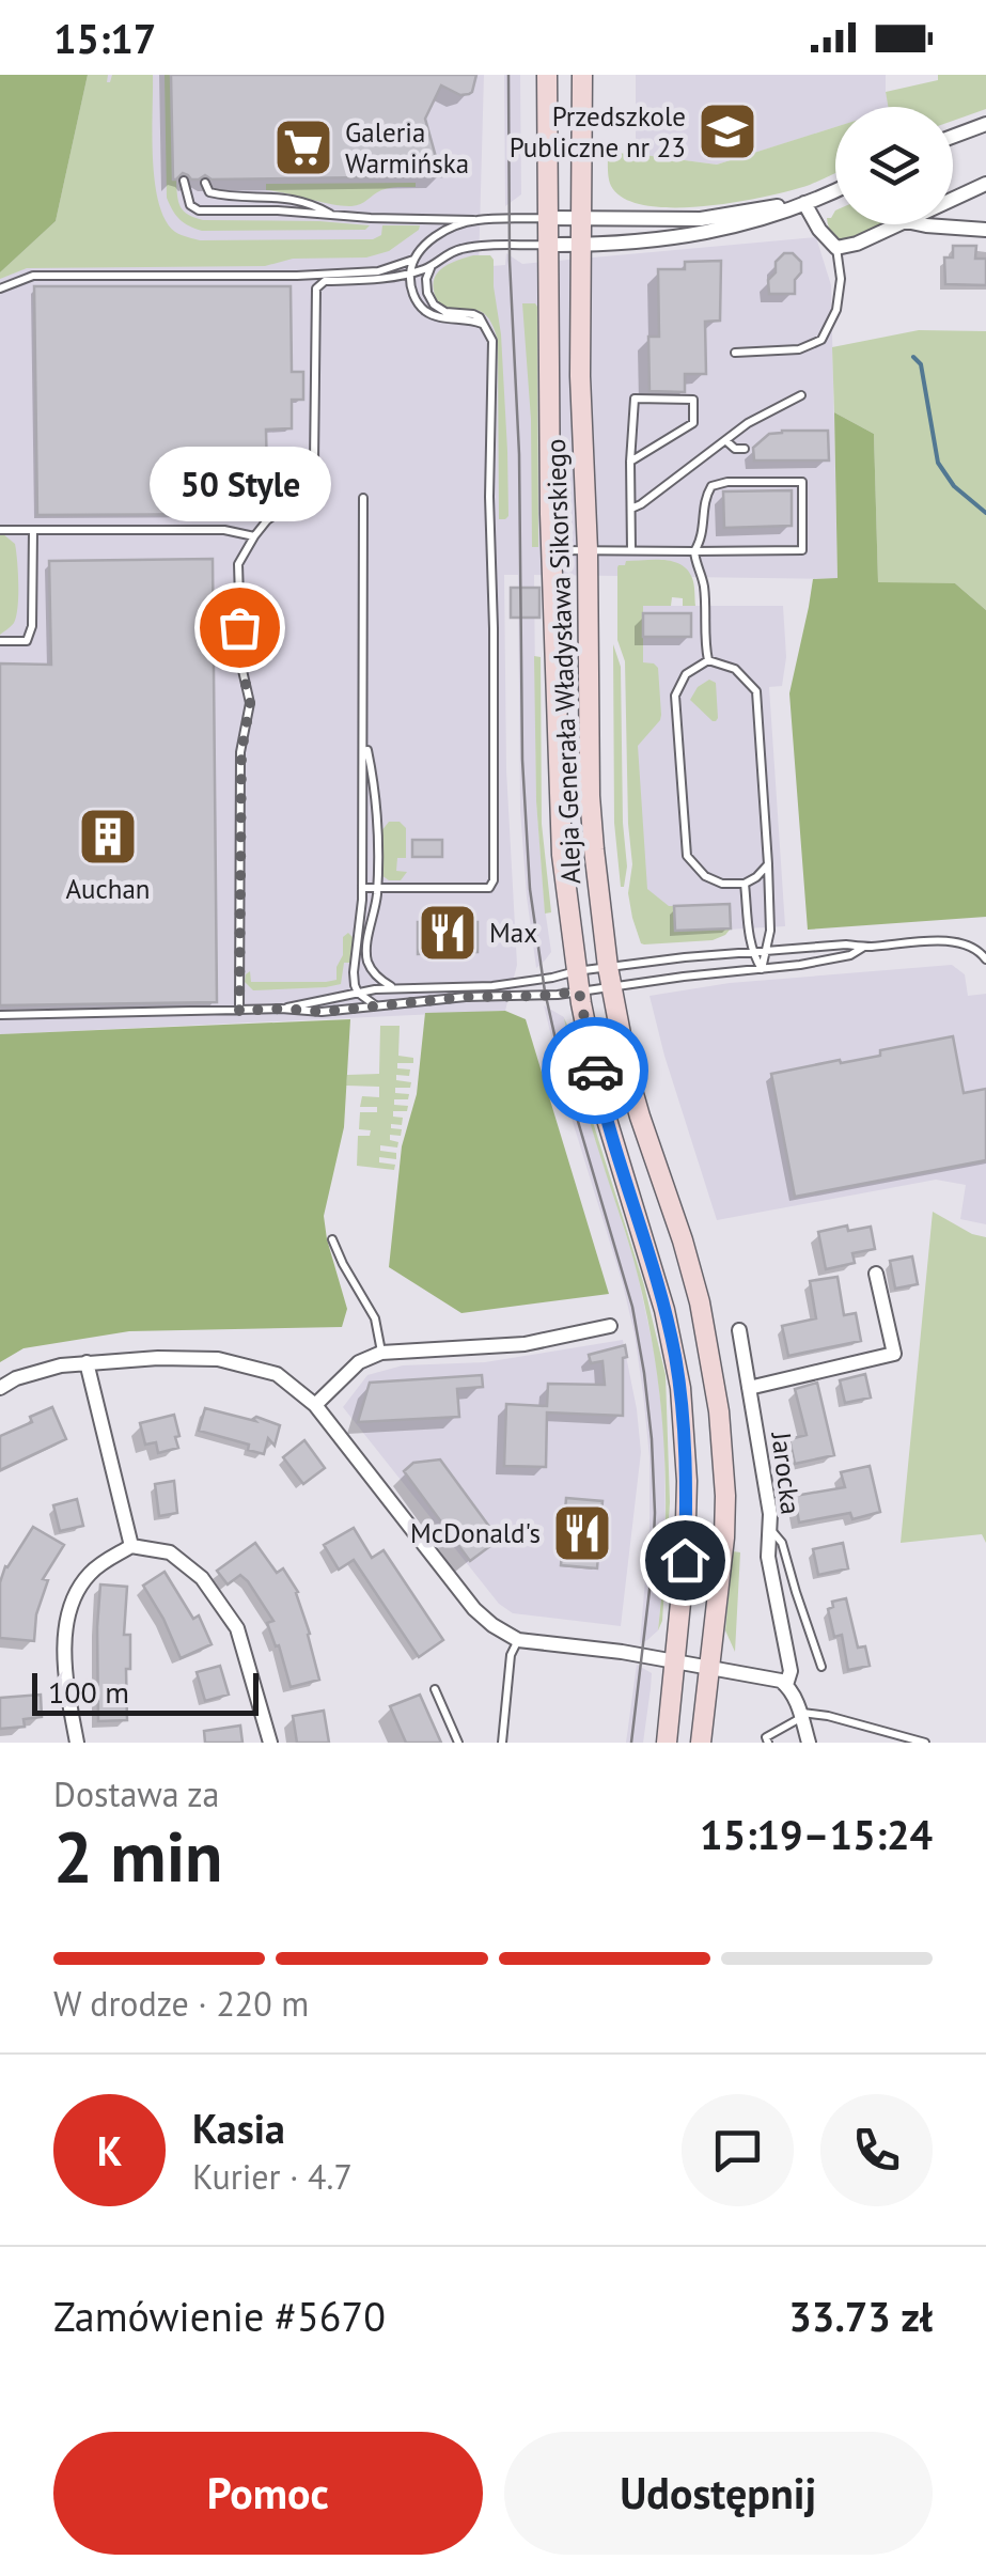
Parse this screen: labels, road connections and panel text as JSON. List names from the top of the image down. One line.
{"streets":{"main road":["Aleja Generała Władysława Sikorskiego"],"street":["Jarocka"]},"places":{"school or university":["Przedszkole Publiczne nr 23"],"supermarket":["Galeria Warmińska"],"other":["50 Style"],"building":["Auchan"],"restaurant":["Max","McDonald's"]},"scale_bar":"100 m","page":{"status":"15:17","bubble":"50 Style","scale":"100 m","heading":["2 min","Dostawa za","15:19–15:24"],"panel":["Kasia","Kurier · 4.7","Zamówienie #5670","33.73 zł"],"bar":"W drodze · 220 m","round":"K","buttons":["Pomoc","Udostępnij"]}}
